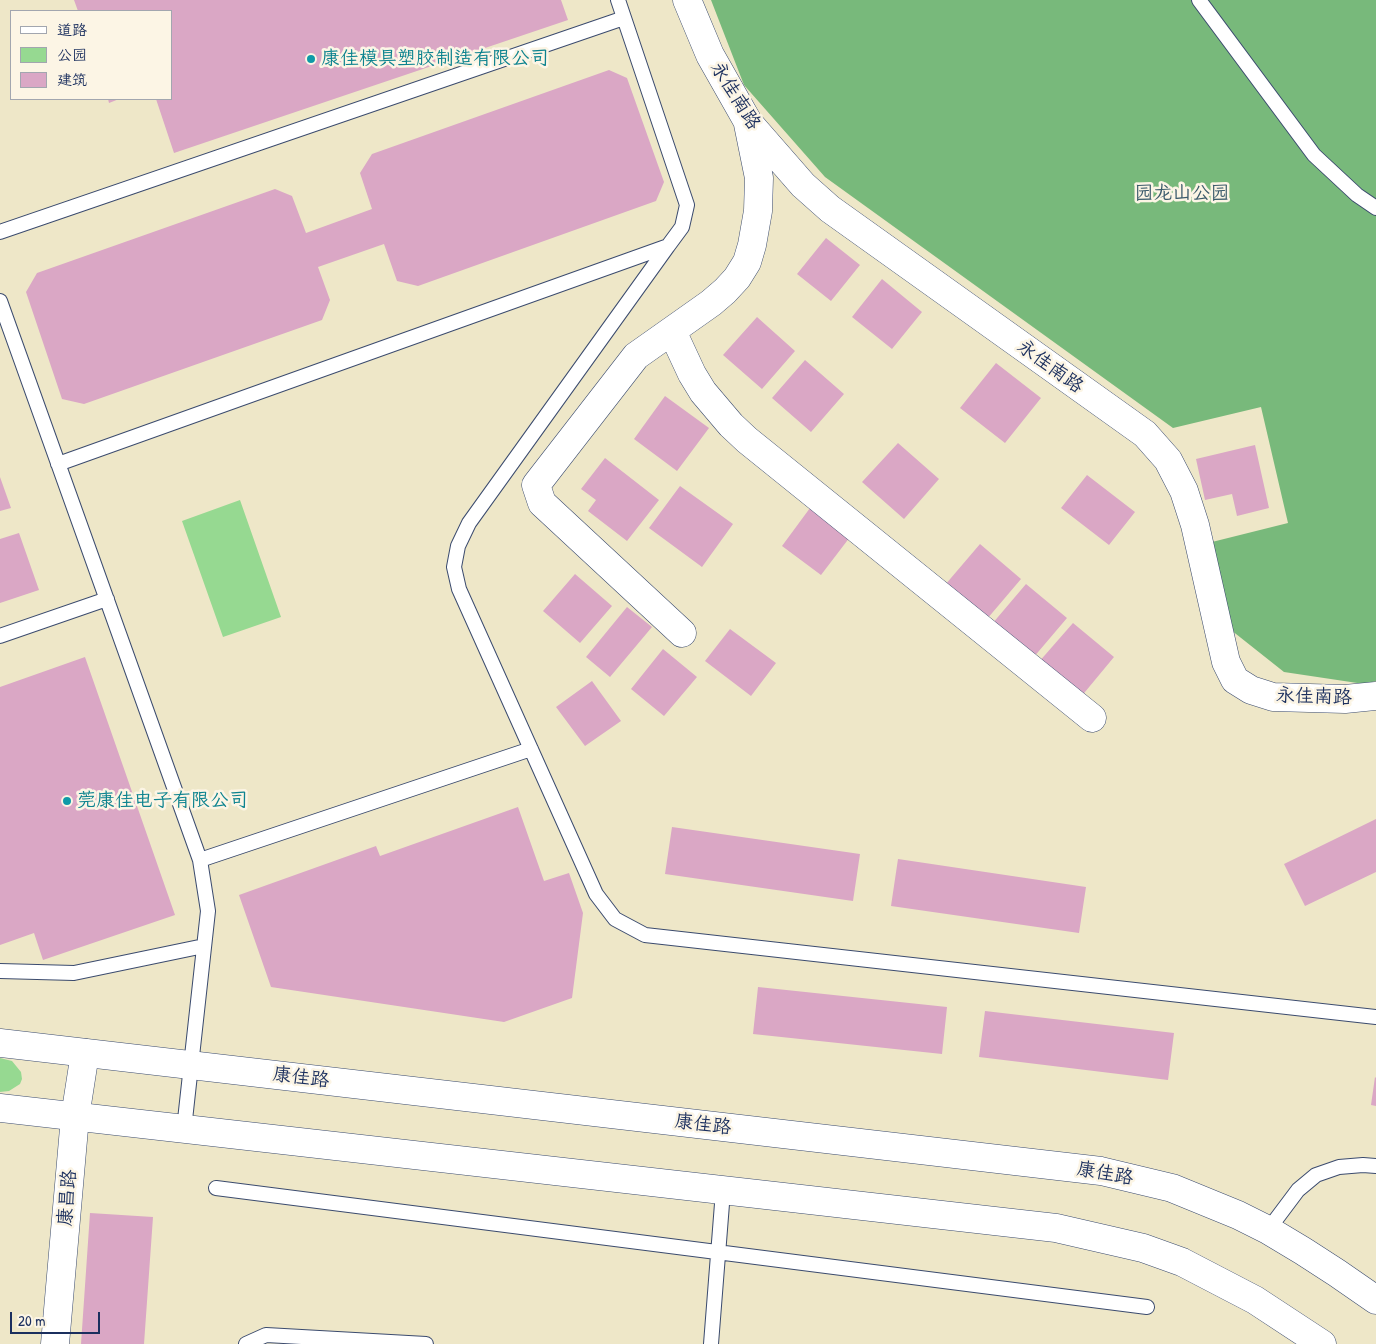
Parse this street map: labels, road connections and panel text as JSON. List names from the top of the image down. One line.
{"streets":{"street":["永佳南路","康佳路","康昌路"]},"crossings":[["康佳路","康昌路"]],"parks":["园龙山公园"],"places":["康佳模具塑胶制造有限公司","莞康佳电子有限公司"],"legend":["道路","公园","建筑"],"scale_bar":"20 m"}
